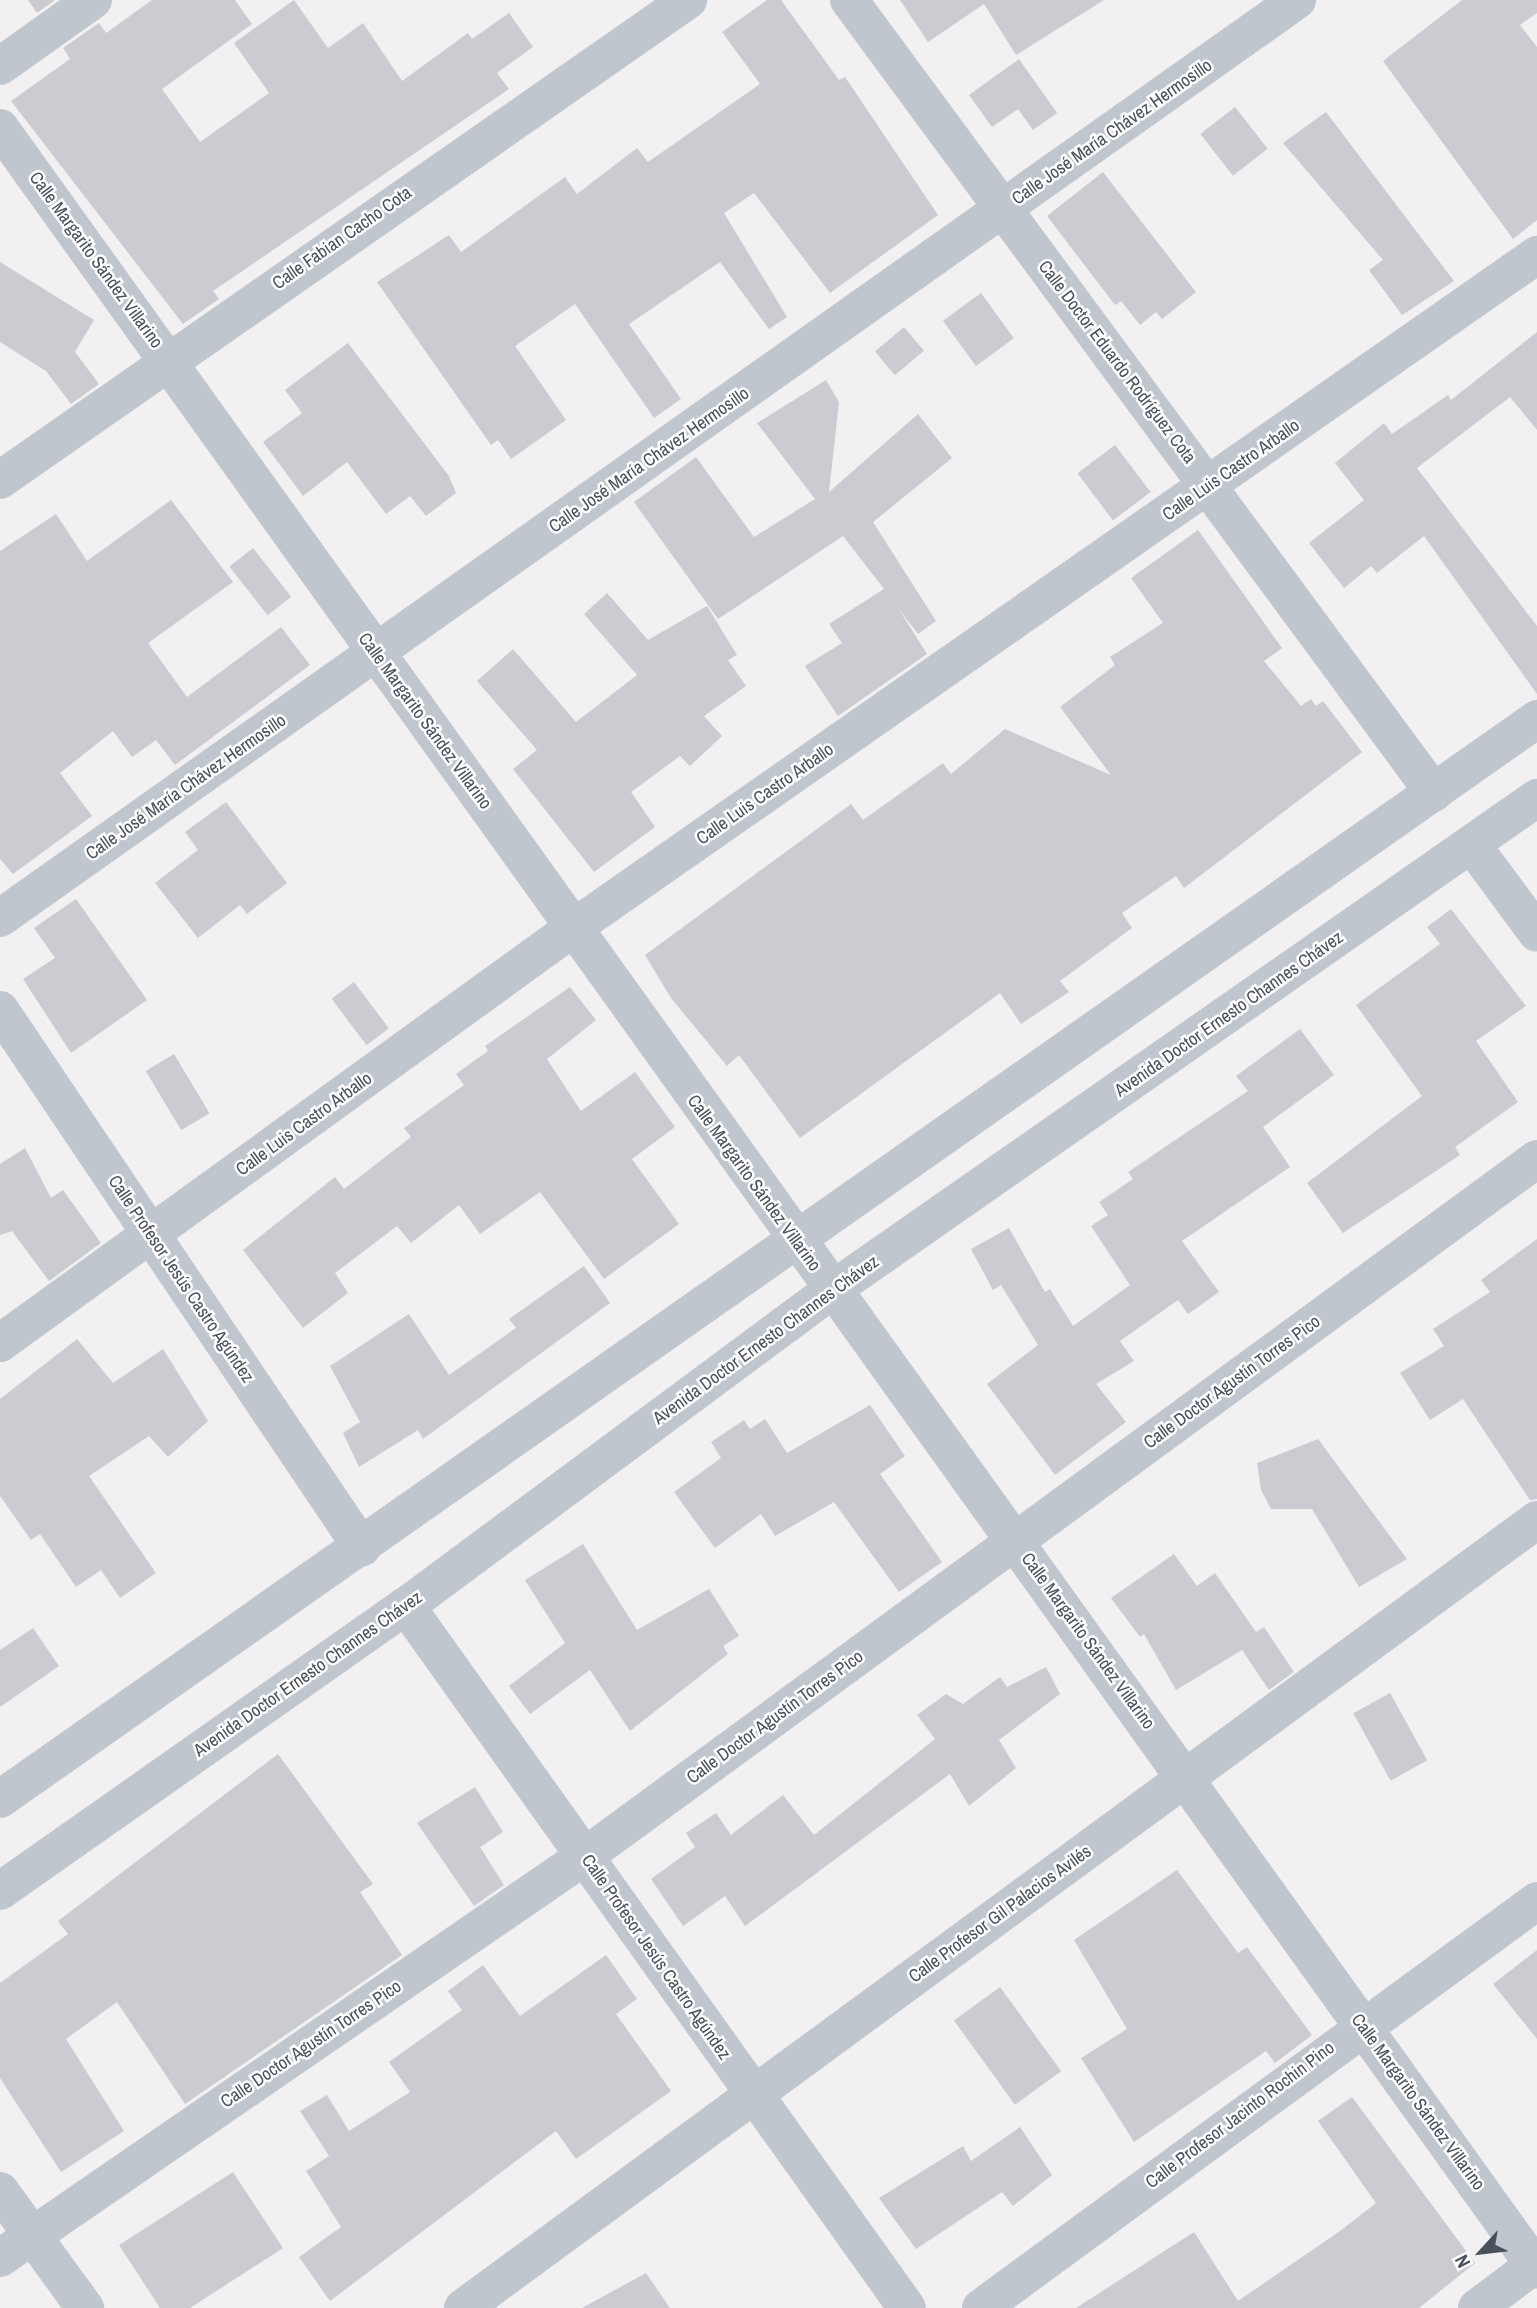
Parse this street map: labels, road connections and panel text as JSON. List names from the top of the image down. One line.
{"streets":{"street":["Calle José María Chávez Hermosillo","Calle Fabian Cacho Cota","Calle Margarito Sández Villarino","Calle Doctor Eduardo Rodríguez Cota","Calle Luis Castro Arballo","Avenida Doctor Ernesto Channes Chávez","Calle Profesor Jesús Castro Agúndez","Calle Doctor Agustín Torres Pico","Calle Profesor Gil Palacios Avilés","Calle Profesor Jacinto Rochin Pino"]},"crossings":[["Calle José María Chávez Hermosillo","Calle Margarito Sández Villarino"],["Calle José María Chávez Hermosillo","Calle Doctor Eduardo Rodríguez Cota"],["Calle Fabian Cacho Cota","Calle Margarito Sández Villarino"],["Calle Margarito Sández Villarino","Calle Luis Castro Arballo"],["Calle Margarito Sández Villarino","Avenida Doctor Ernesto Channes Chávez"],["Calle Margarito Sández Villarino","Calle Doctor Agustín Torres Pico"],["Calle Margarito Sández Villarino","Calle Profesor Gil Palacios Avilés"],["Calle Margarito Sández Villarino","Calle Profesor Jacinto Rochin Pino"],["Calle Doctor Eduardo Rodríguez Cota","Calle Luis Castro Arballo"],["Calle Luis Castro Arballo","Calle Profesor Jesús Castro Agúndez"],["Avenida Doctor Ernesto Channes Chávez","Calle Profesor Jesús Castro Agúndez"],["Calle Profesor Jesús Castro Agúndez","Calle Doctor Agustín Torres Pico"],["Calle Profesor Jesús Castro Agúndez","Calle Profesor Gil Palacios Avilés"]],"north":"bottom left"}
